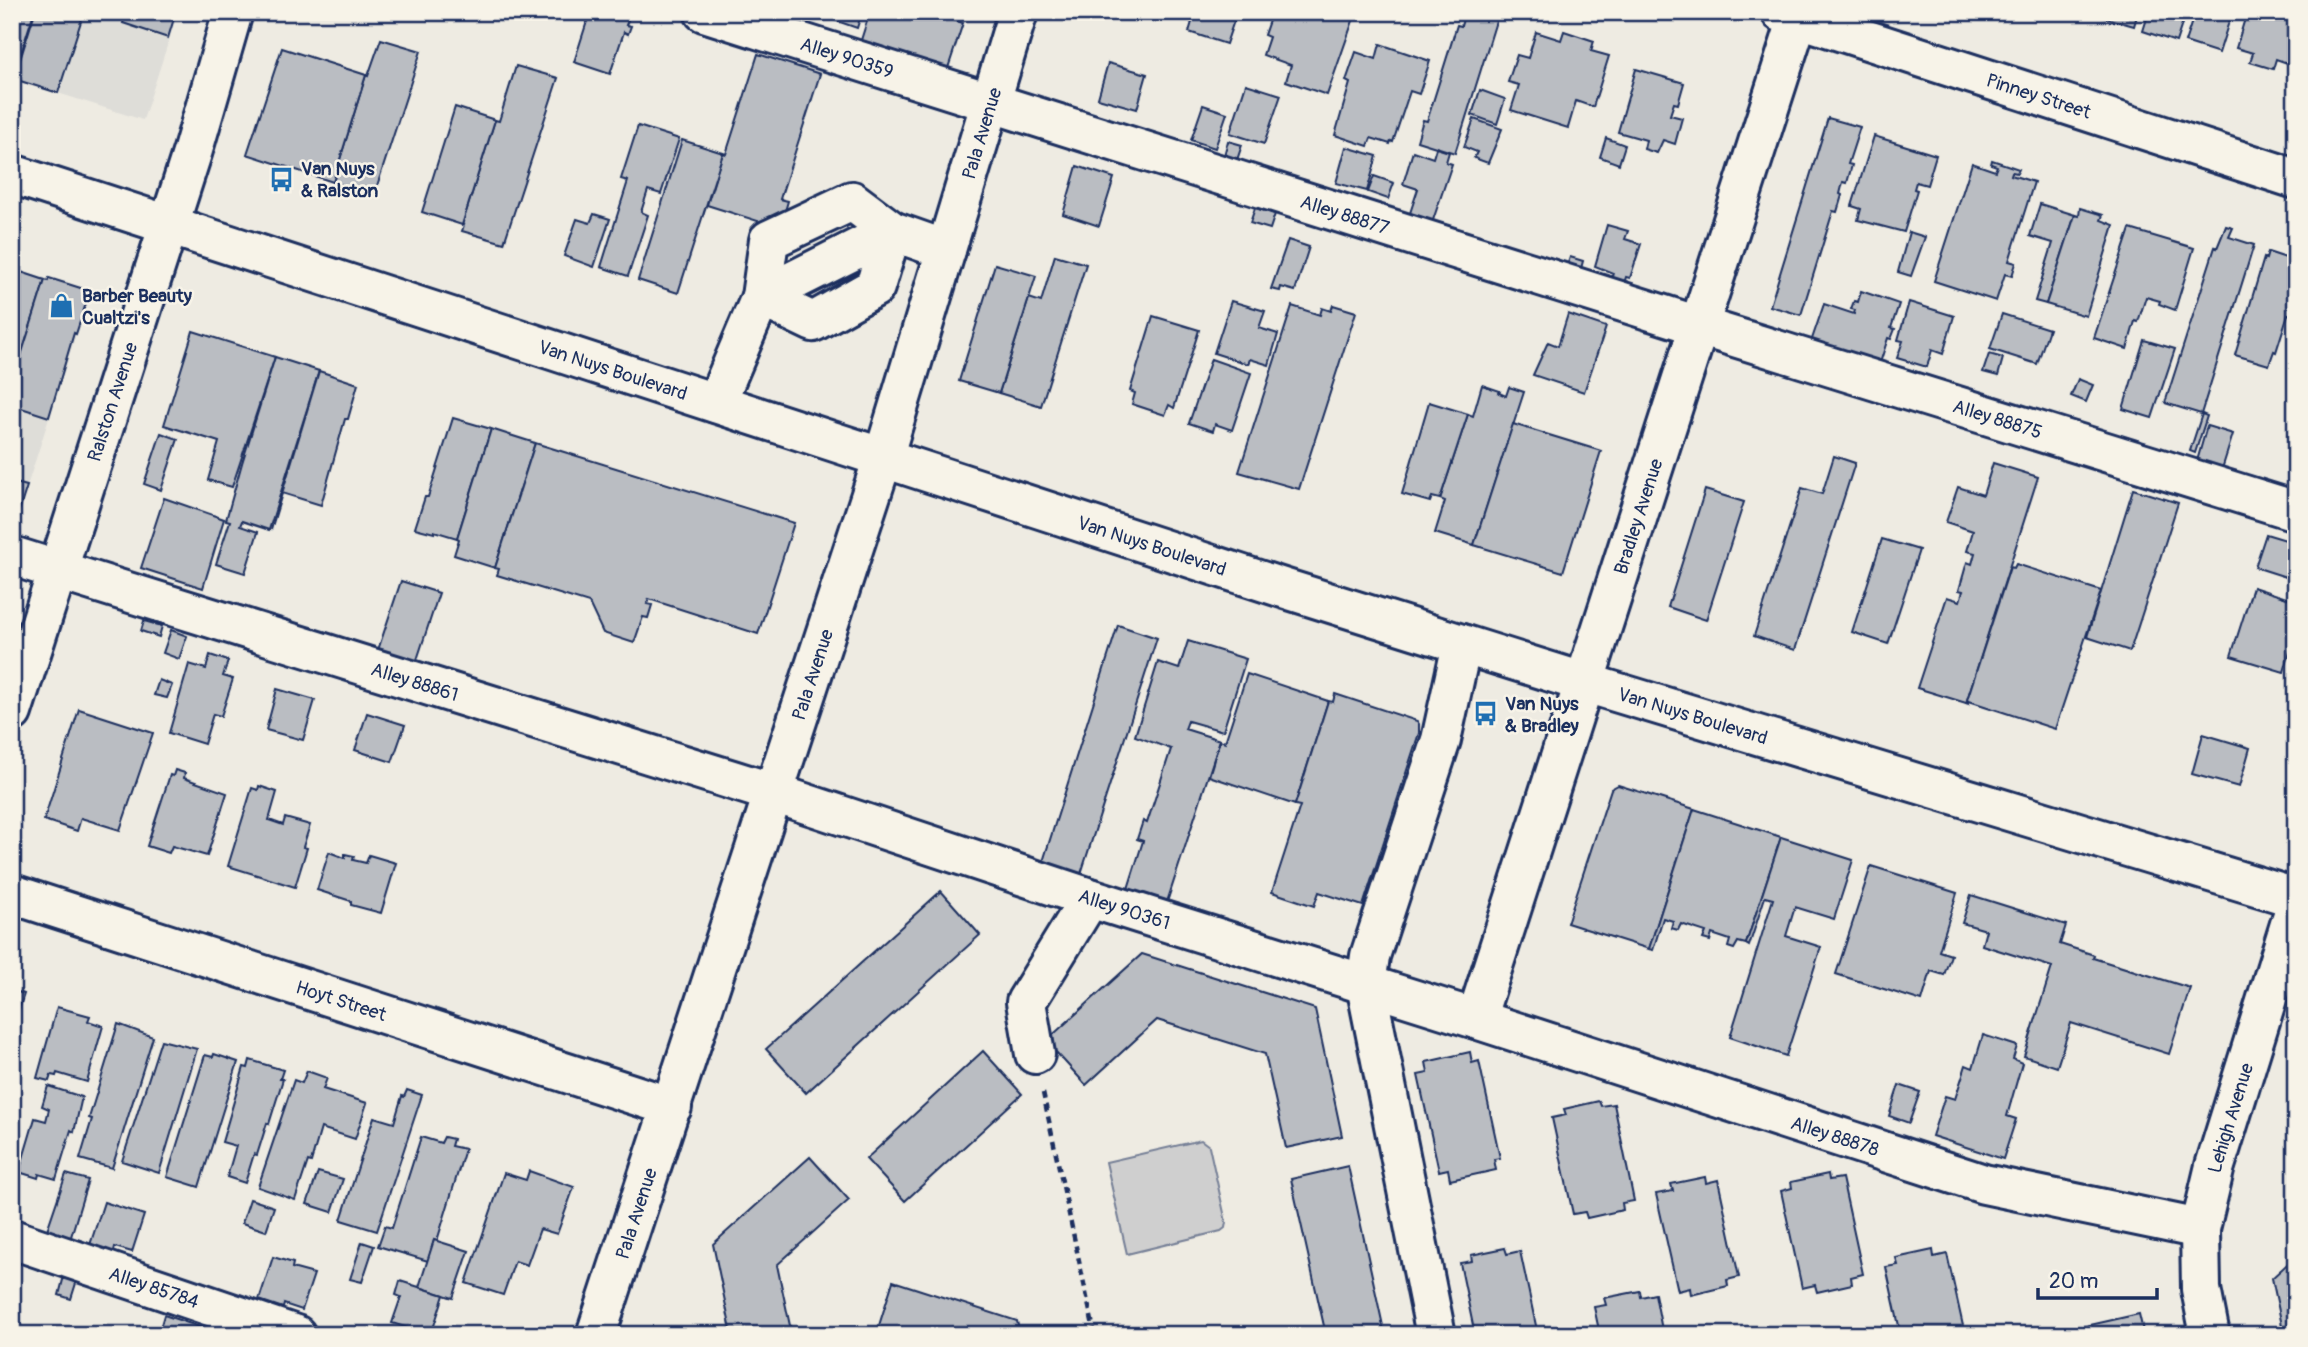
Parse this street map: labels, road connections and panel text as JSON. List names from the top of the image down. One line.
{"streets":{"street":["Alley 90359","Pinney Street","Pala Avenue","Alley 88877","Van Nuys Boulevard","Ralston Avenue","Alley 88875","Bradley Avenue","Alley 88861","Alley 90361","Hoyt Street","Lehigh Avenue","Alley 88878","Alley 85784"]},"crossings":[["Alley 90359","Pala Avenue"],["Alley 90359","Alley 88877"],["Pinney Street","Bradley Avenue"],["Pala Avenue","Alley 88877"],["Pala Avenue","Van Nuys Boulevard"],["Pala Avenue","Alley 88861"],["Pala Avenue","Alley 90361"],["Pala Avenue","Hoyt Street"],["Alley 88877","Alley 88875"],["Alley 88877","Bradley Avenue"],["Van Nuys Boulevard","Ralston Avenue"],["Van Nuys Boulevard","Bradley Avenue"],["Ralston Avenue","Alley 88861"],["Alley 88875","Bradley Avenue"],["Bradley Avenue","Alley 90361"],["Bradley Avenue","Alley 88878"],["Alley 88861","Alley 90361"],["Alley 90361","Alley 88878"],["Lehigh Avenue","Alley 88878"]],"places":{"bus stop":["Van Nuys & Ralston","Van Nuys & Bradley"],"shop":["Barber Beauty Cualtzi's"]},"scale_bar":"20 m"}
